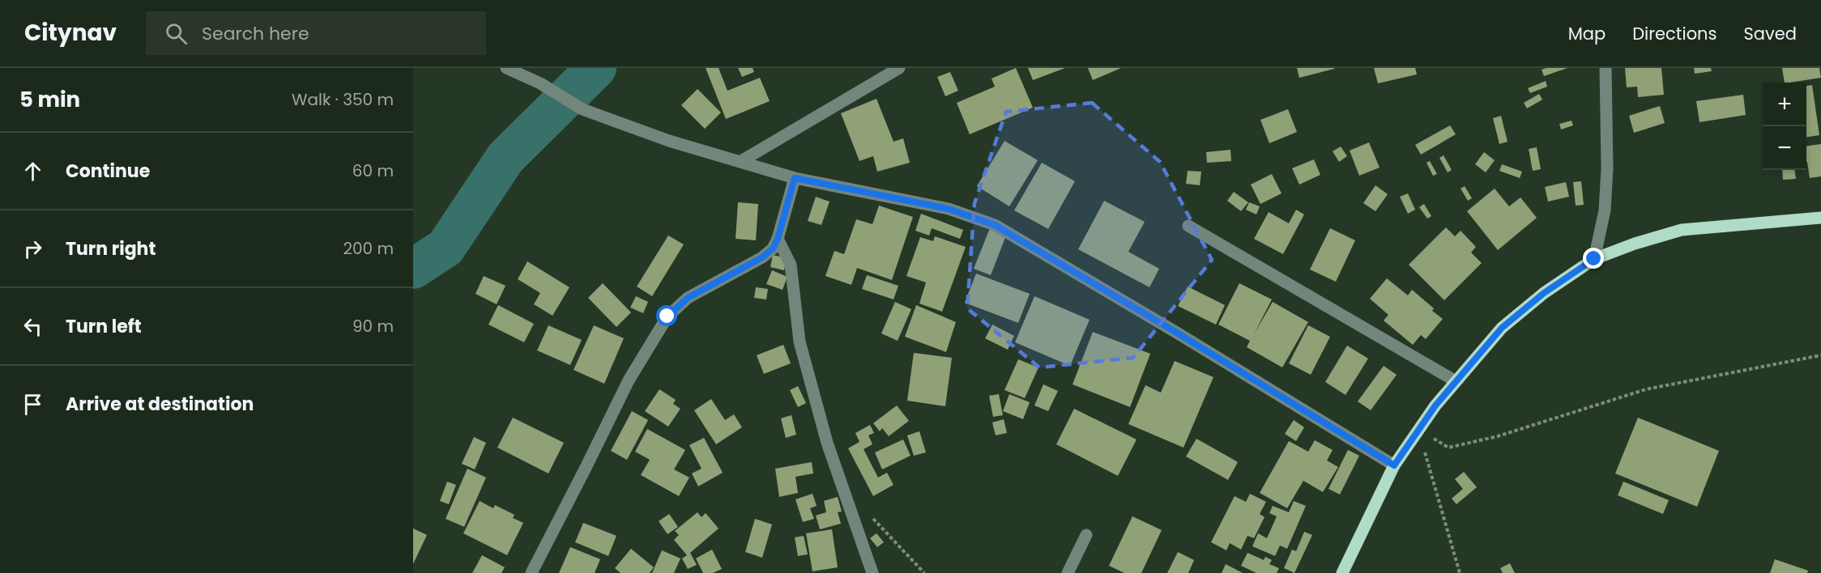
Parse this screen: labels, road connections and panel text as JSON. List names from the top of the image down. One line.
{"page":{"header":"Citynav","search":"Search here","nav":["Map","Directions","Saved"],"heading":["5 min","Walk · 350 m"],"map_buttons":["+","−"],"list":[["Continue","60 m"],["Turn right","200 m"],["Turn left","90 m"],"Arrive at destination"]}}
